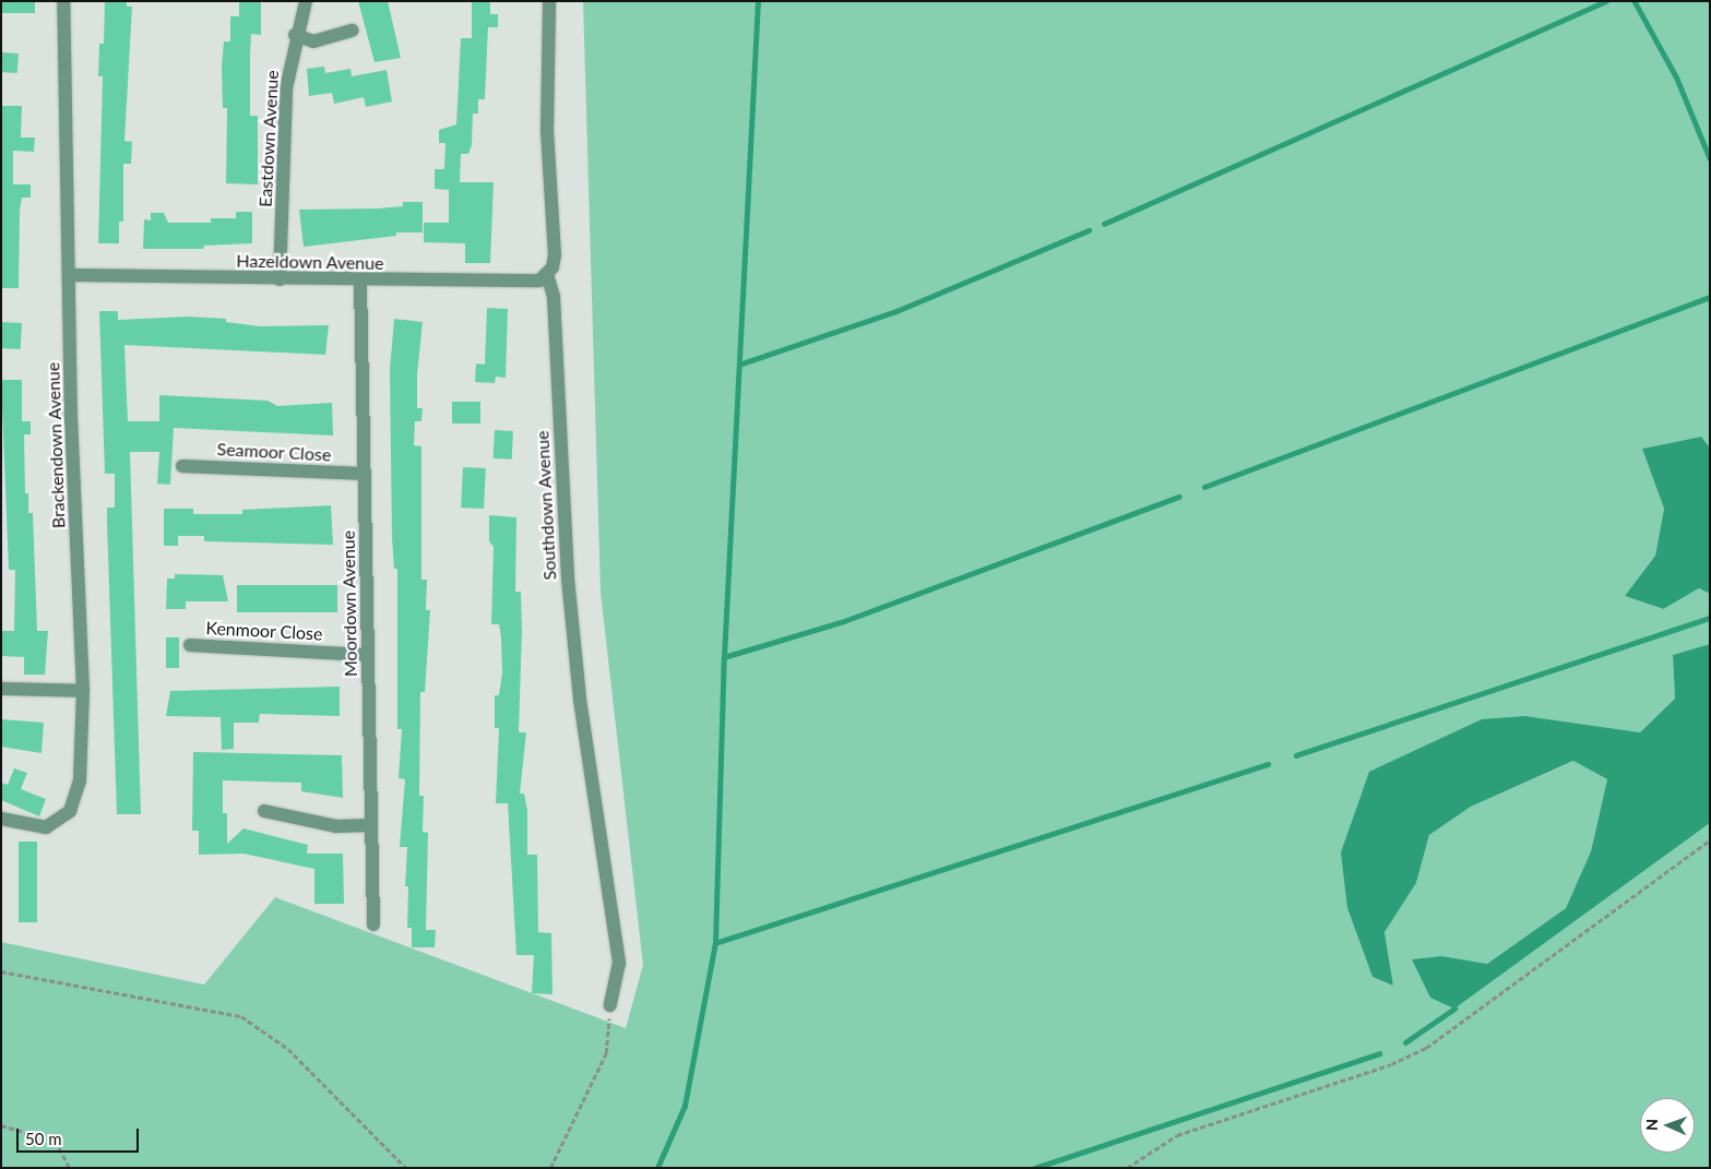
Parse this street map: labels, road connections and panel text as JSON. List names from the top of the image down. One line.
{"streets":{"street":["Eastdown Avenue","Hazeldown Avenue","Brackendown Avenue","Seamoor Close","Southdown Avenue","Moordown Avenue","Kenmoor Close"]},"crossings":[["Eastdown Avenue","Hazeldown Avenue"],["Hazeldown Avenue","Brackendown Avenue"],["Hazeldown Avenue","Southdown Avenue"],["Hazeldown Avenue","Moordown Avenue"],["Seamoor Close","Moordown Avenue"],["Moordown Avenue","Kenmoor Close"]],"scale_bar":"50 m","north":"left"}
